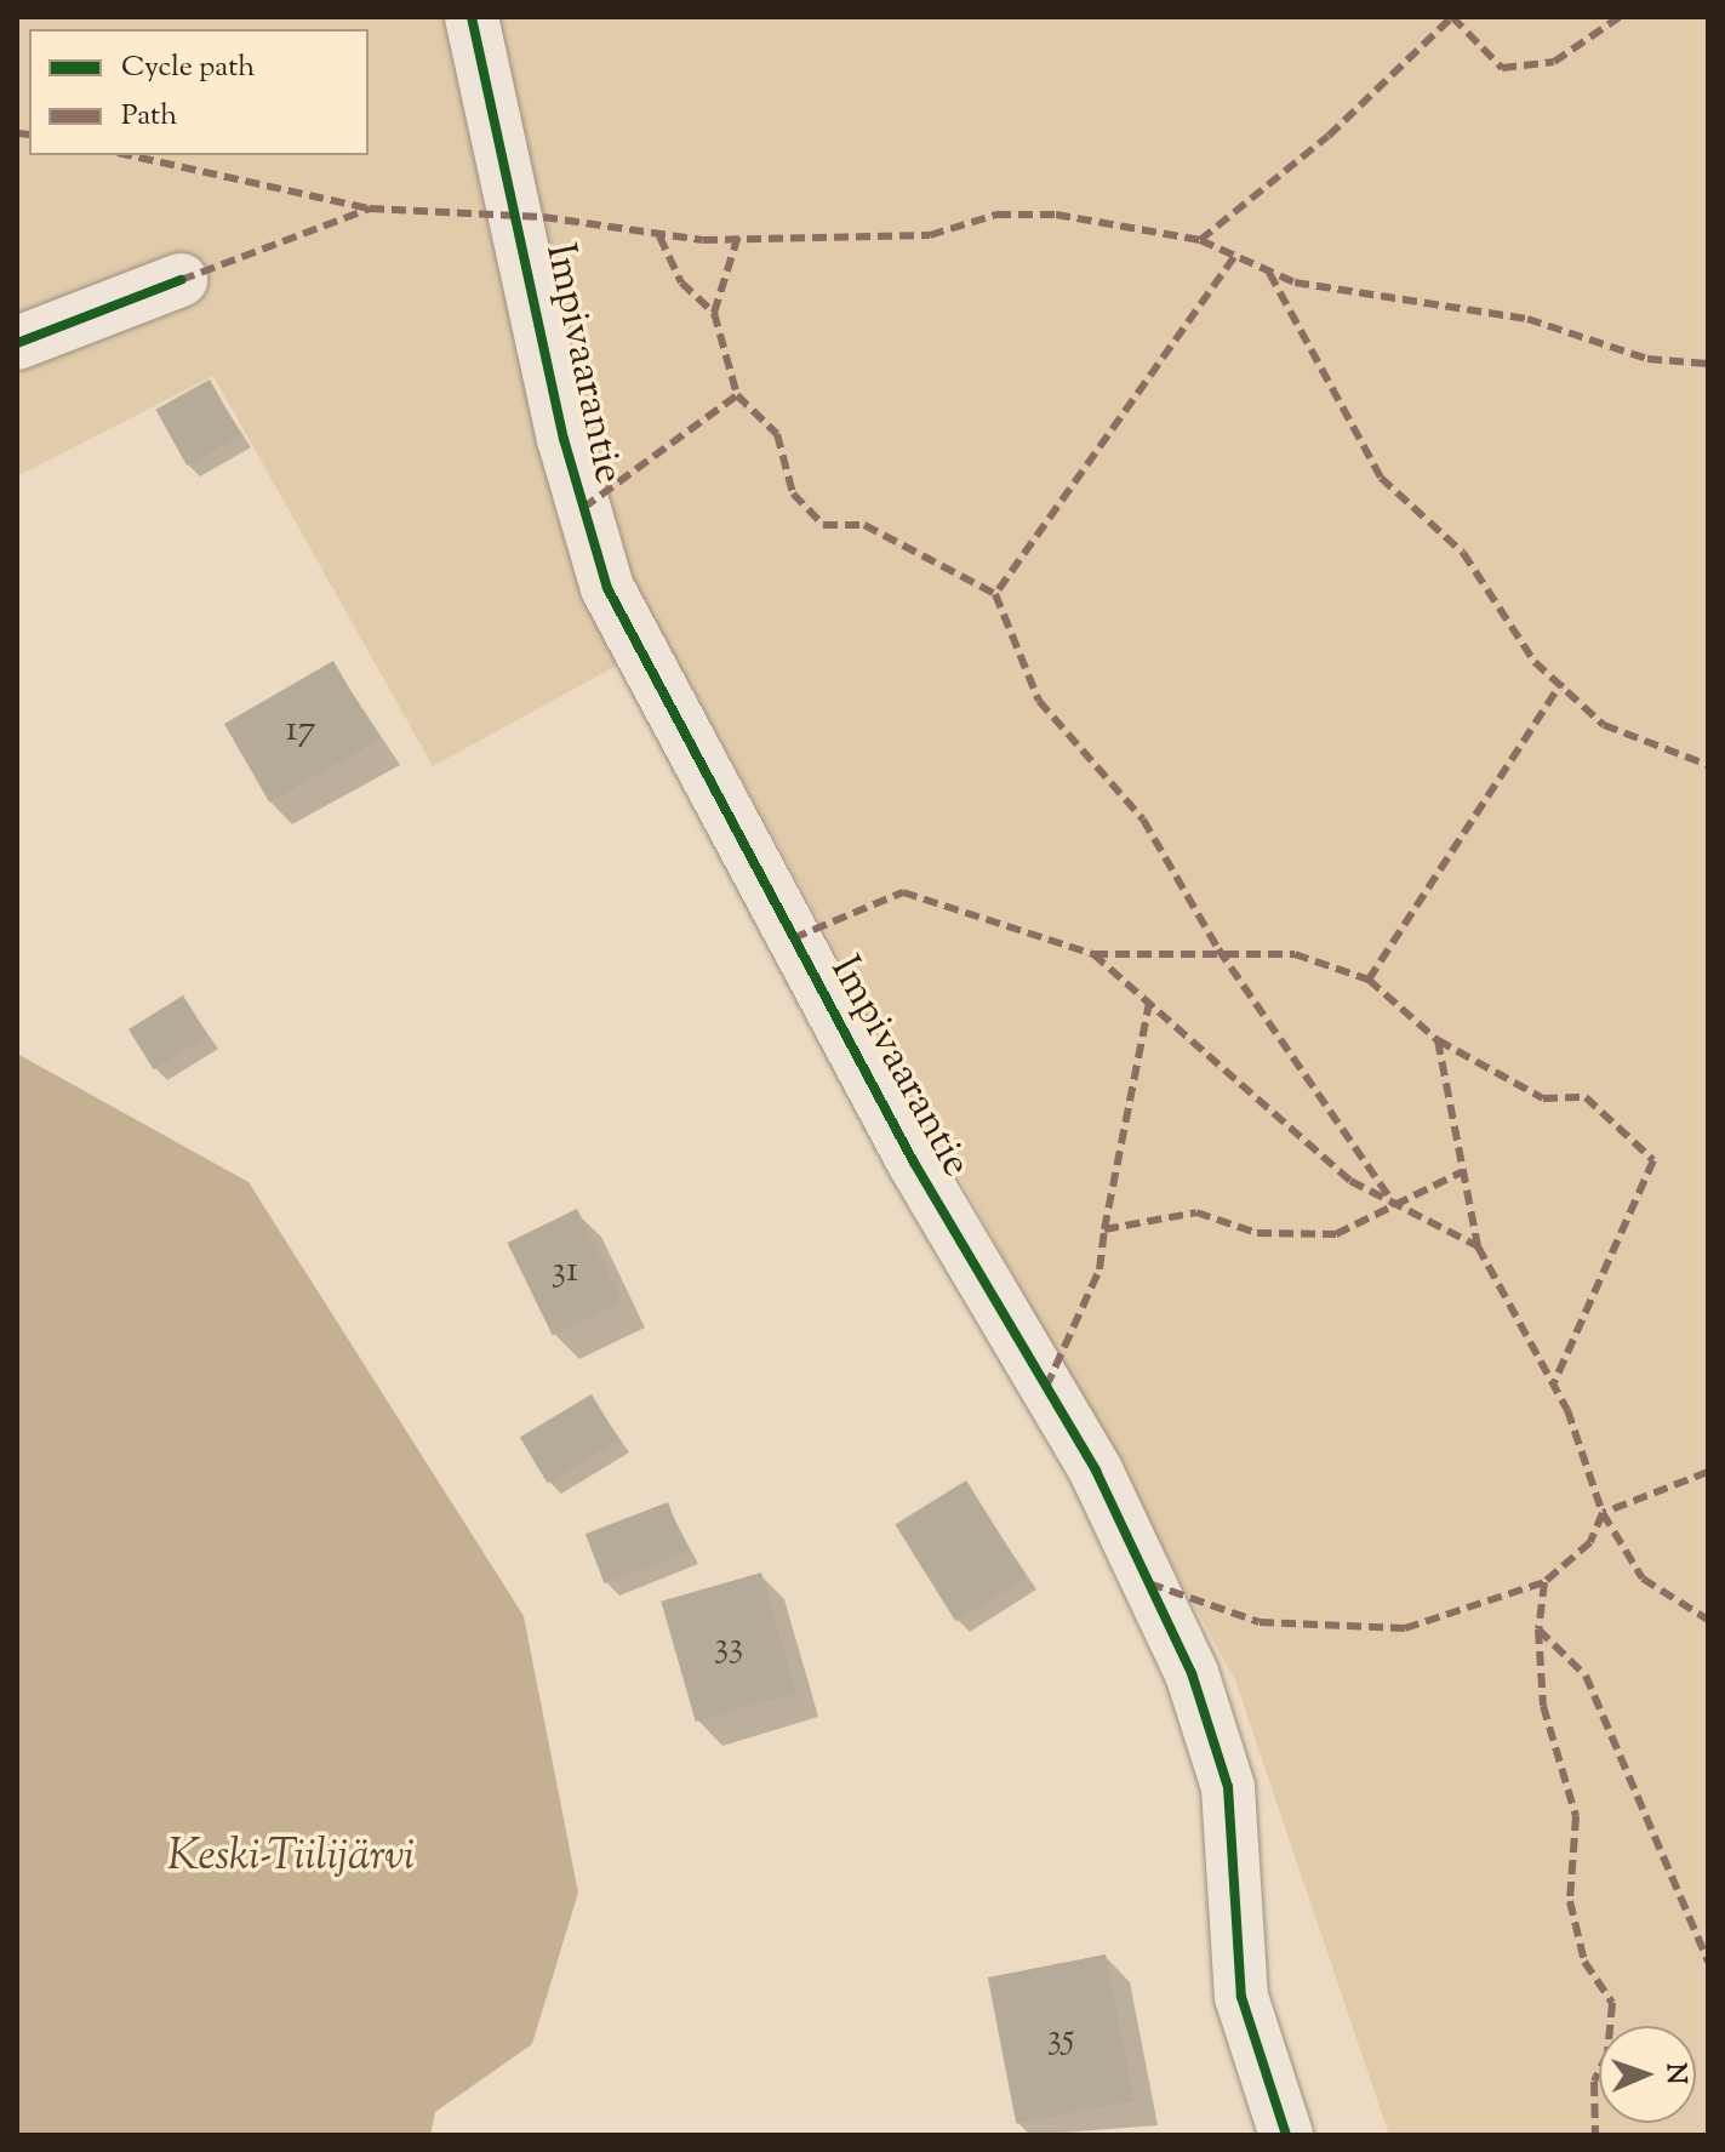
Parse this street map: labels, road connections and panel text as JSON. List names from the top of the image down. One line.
{"streets":{"street":["Impivaarantie"]},"water":["Keski-Tiilijärvi"],"house_numbers":["17","31","33","35"],"legend":["Cycle path","Path"],"north":"right"}
